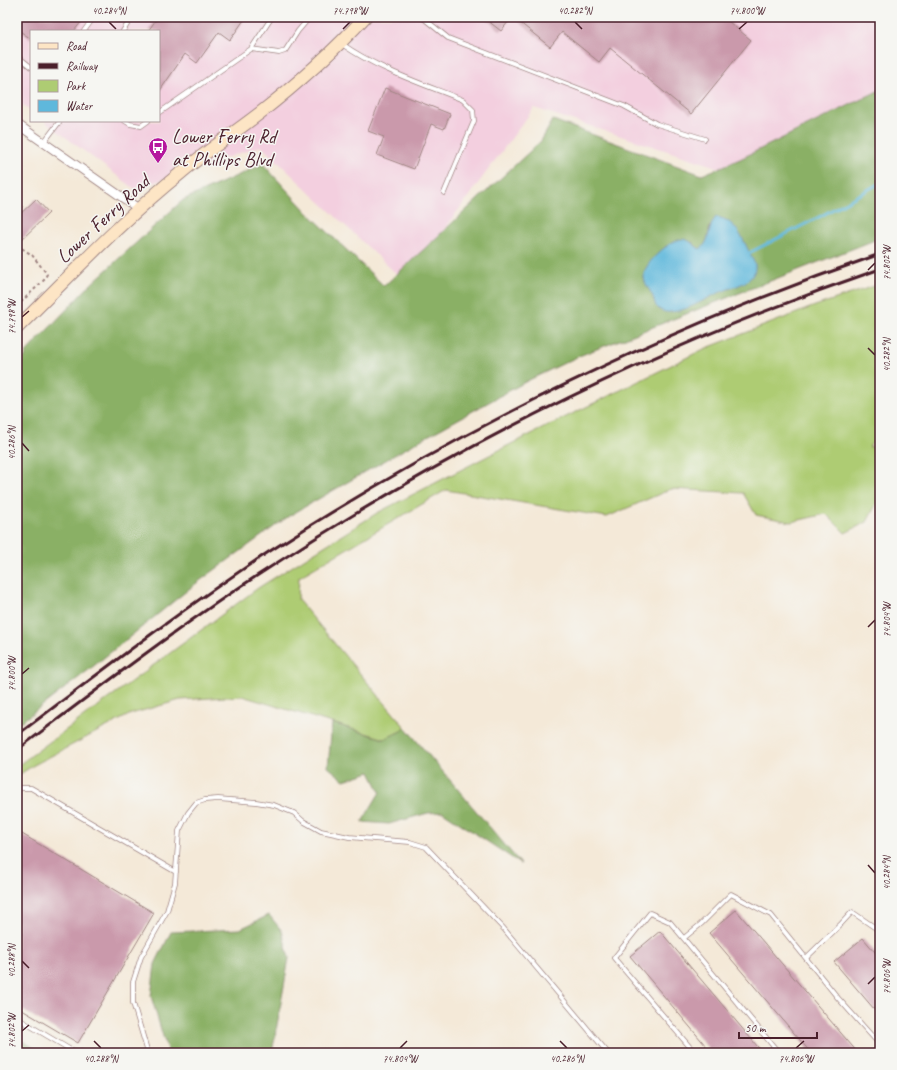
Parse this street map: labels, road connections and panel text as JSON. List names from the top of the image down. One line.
{"streets":{"street":["Lower Ferry Road"]},"places":{"bus stop":["Lower Ferry Rd at Phillips Blvd"]},"legend":["Road","Railway","Park","Water"],"scale_bar":"50 m","coordinates":["40.284°N","74.798°W","40.282°N","74.800°W","74.802°W","40.286°N","74.804°W","40.288°N","74.806°W"]}
